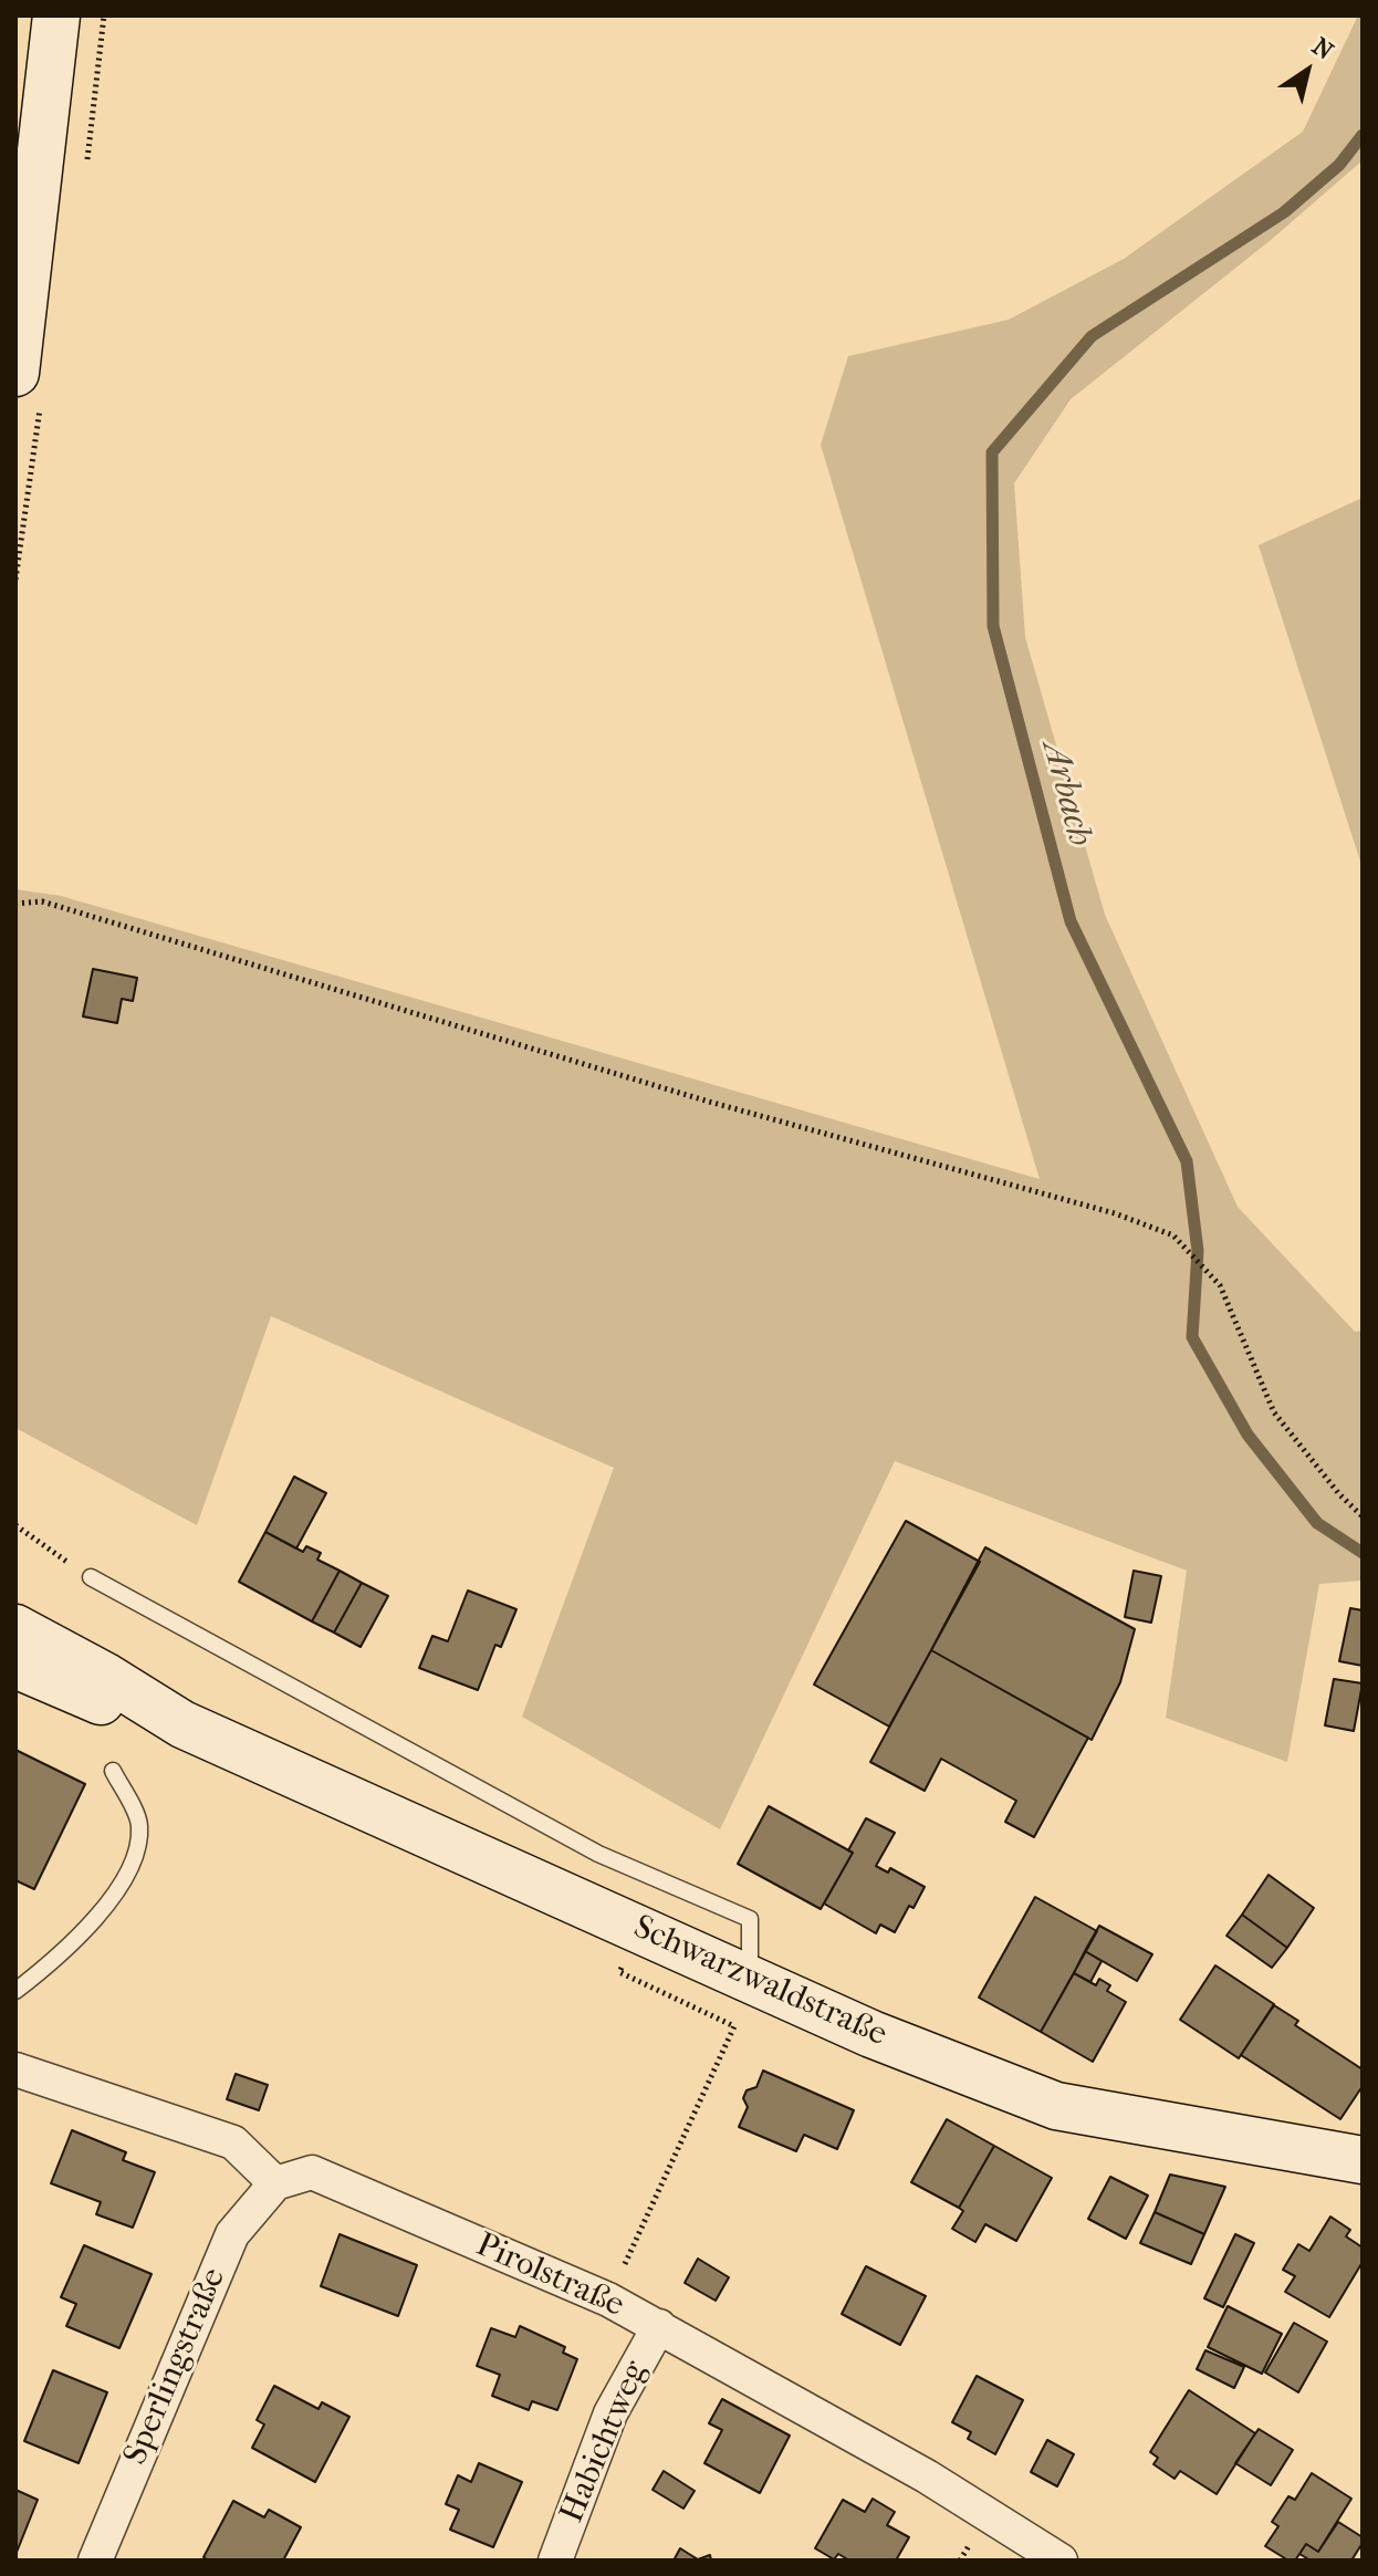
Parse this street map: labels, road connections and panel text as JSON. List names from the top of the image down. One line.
{"streets":{"street":["Schwarzwaldstraße","Pirolstraße","Sperlingstraße","Habichtweg"]},"crossings":[["Pirolstraße","Sperlingstraße"],["Pirolstraße","Habichtweg"]],"water":["Arbach"],"north":"top right"}
